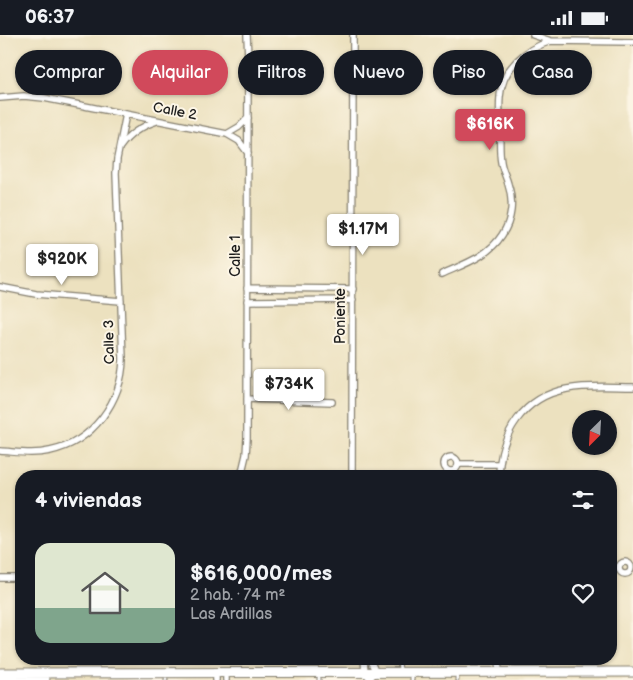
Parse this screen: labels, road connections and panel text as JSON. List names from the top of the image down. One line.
{"streets":{"street":["Calle 2","Calle 1","Poniente","Calle 3"]},"crossings":[["Calle 2","Calle 1"],["Calle 2","Calle 3"]],"north":"bottom left","page":{"status":"06:37","chip":["Comprar","Alquilar","Filtros","Nuevo","Piso","Casa"],"price":["$616K","$1.17M","$920K","$734K"],"heading":"4 viviendas","list":[{"name":"$616,000/mes","note":"2 hab. · 74 m² · Las Ardillas"}]}}
